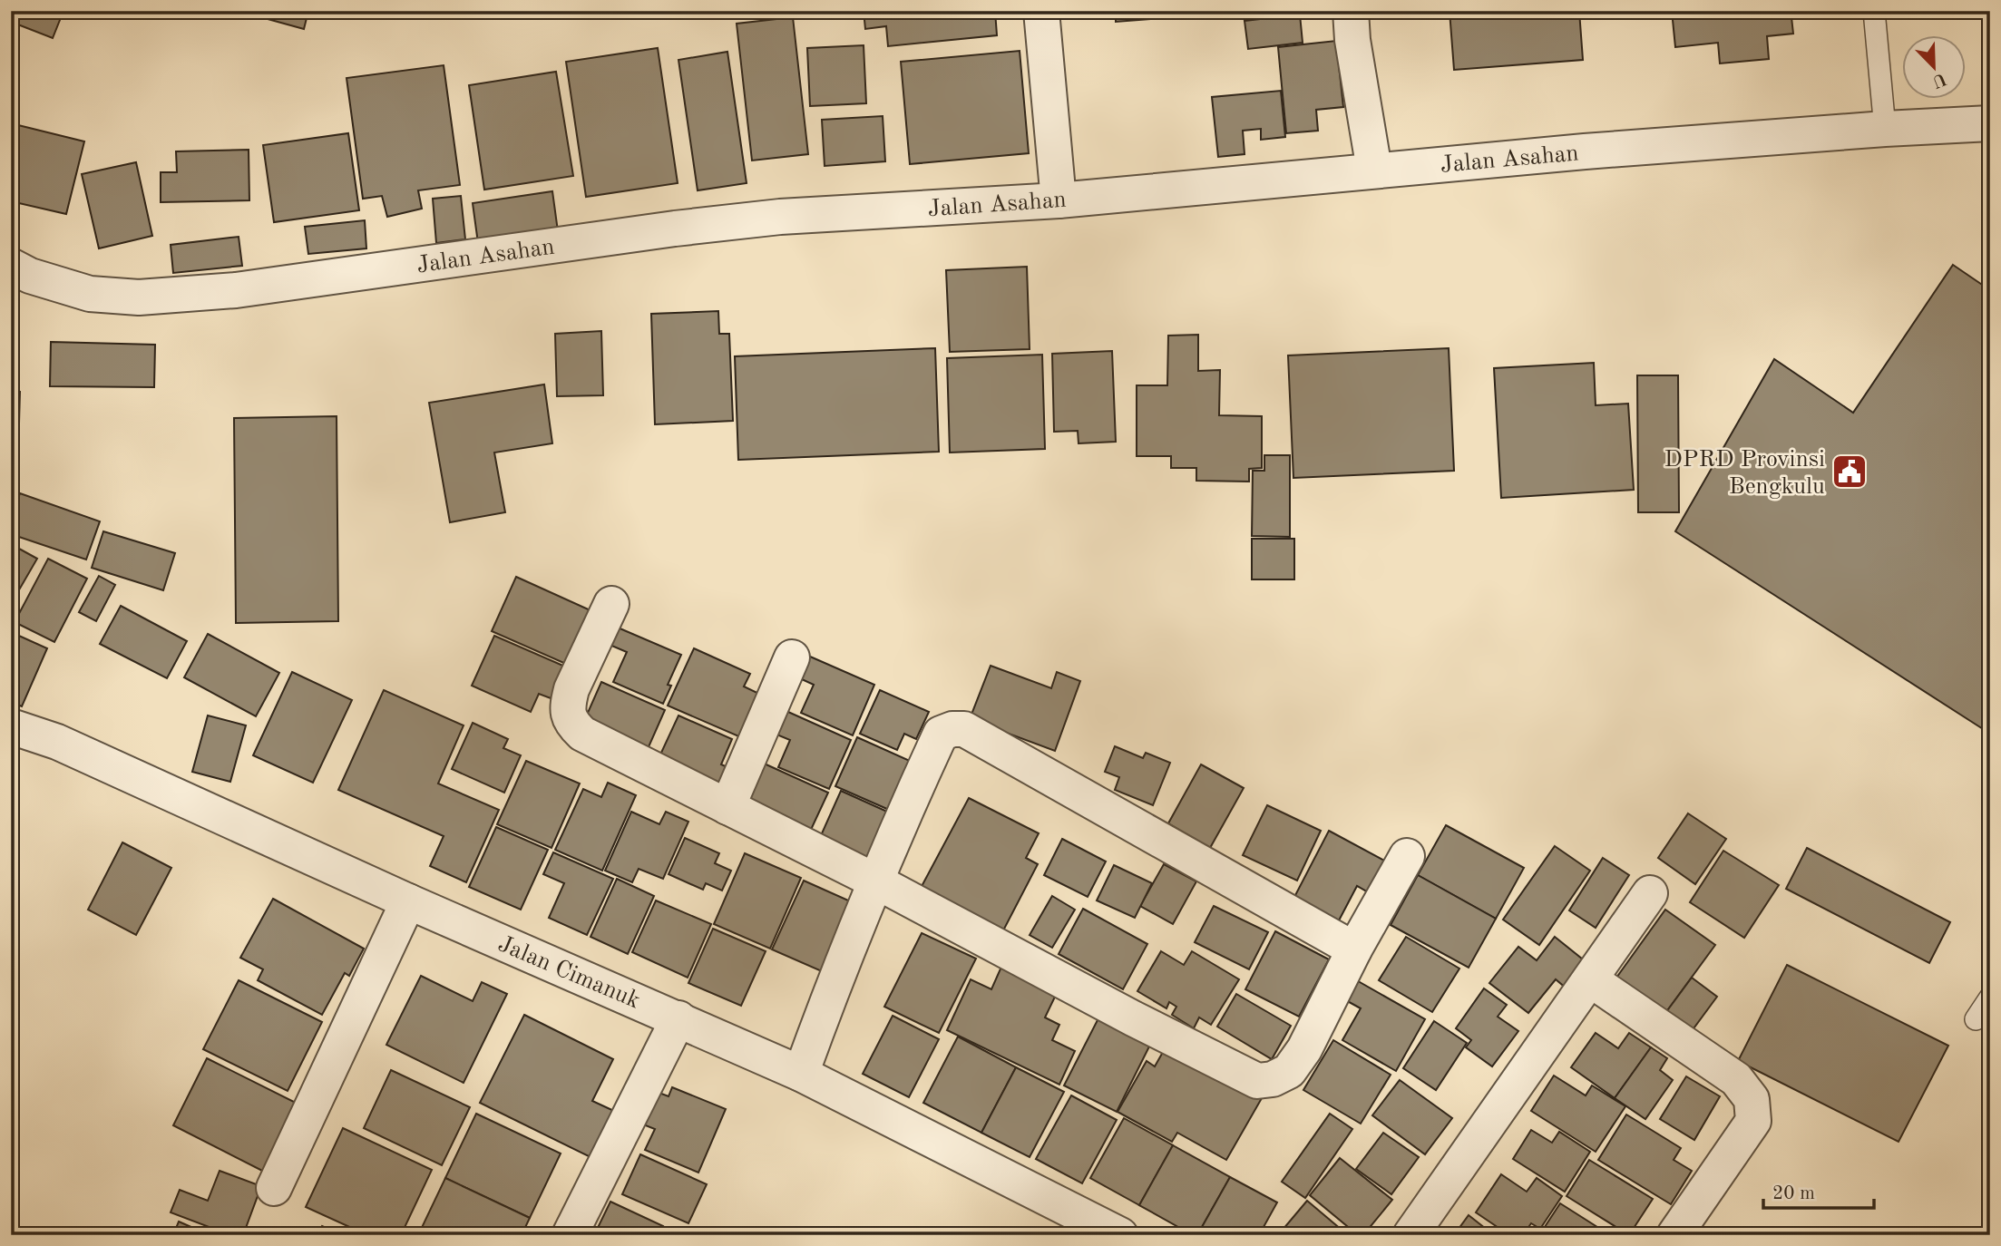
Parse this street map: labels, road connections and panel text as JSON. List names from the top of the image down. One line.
{"streets":{"street":["Jalan Asahan","Jalan Cimanuk"]},"places":{"public building":["DPRD Provinsi Bengkulu"]},"scale_bar":"20 m","north":"bottom right"}
